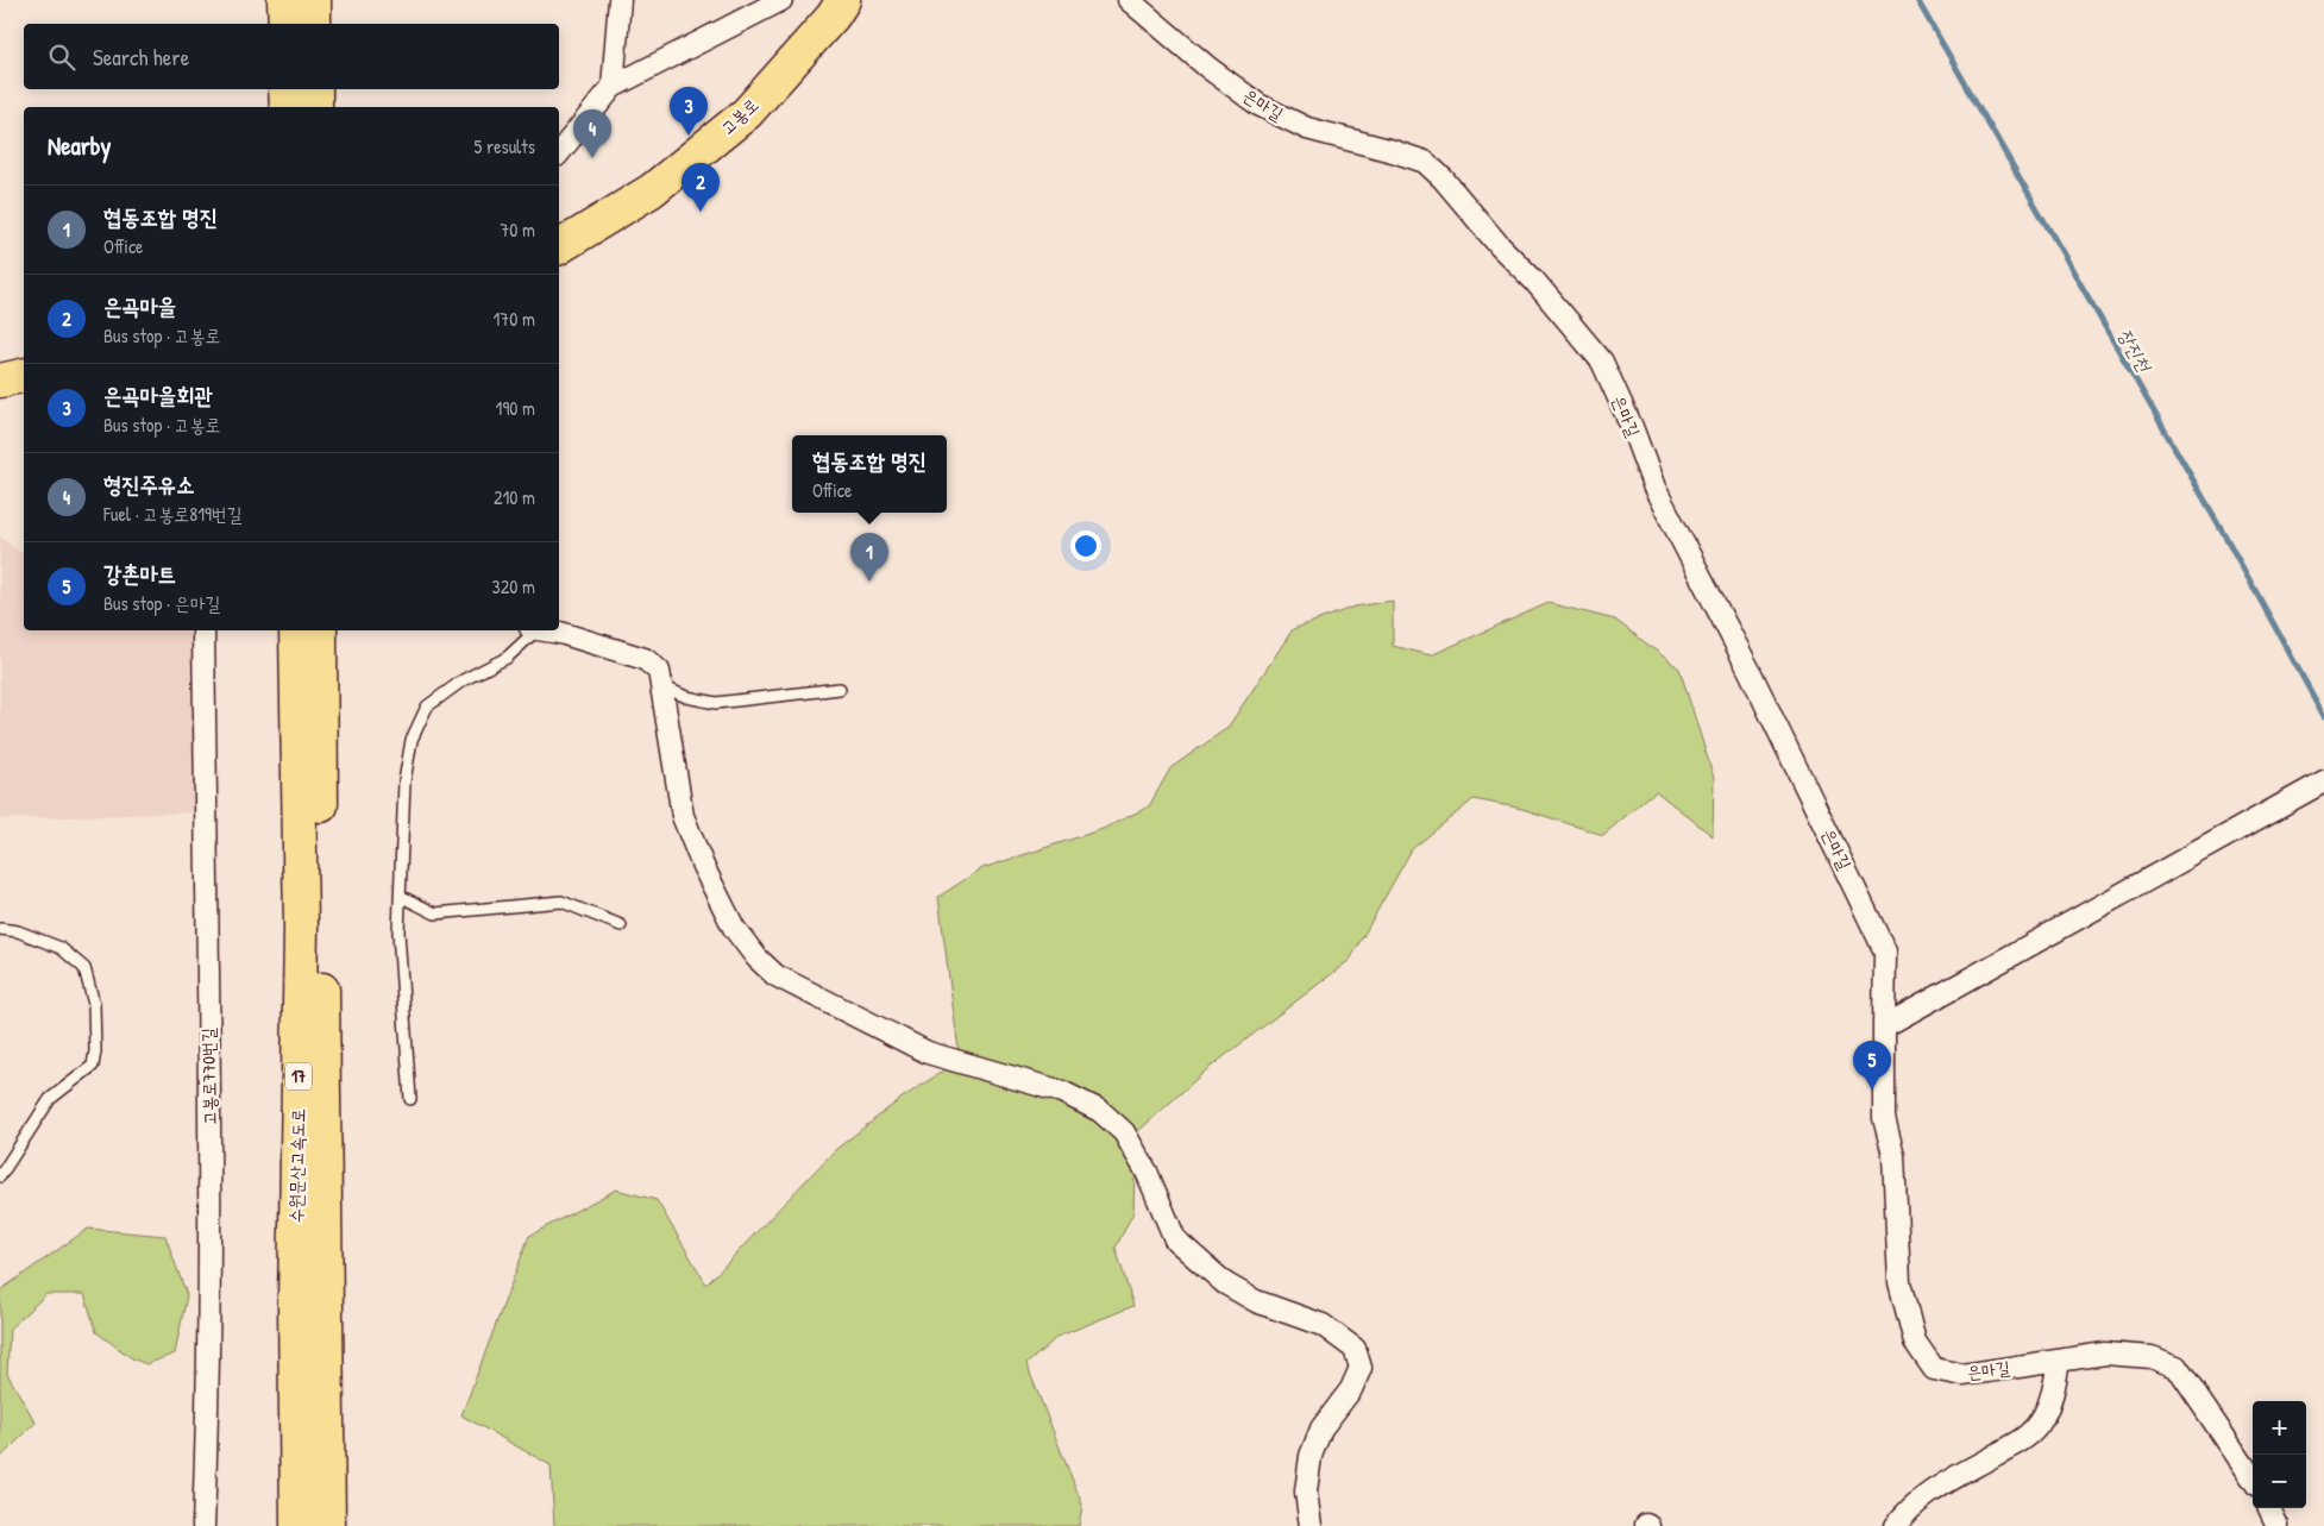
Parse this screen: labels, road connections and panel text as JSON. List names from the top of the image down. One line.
{"streets":{"main road":["고봉로","17","수원문산고속도로"],"street":["은마길","고봉로770번길"]},"water":["장진천"],"page":{"search":"Search here","pins":["3","4","2","1","5"],"heading":["Nearby","5 results"],"list":[{"mark":"1","name":"협동조합 명진","note":"Office","value":"70 m"},{"mark":"2","name":"은곡마을","note":"Bus stop · 고봉로","value":"170 m"},{"mark":"3","name":"은곡마을회관","note":"Bus stop · 고봉로","value":"190 m"},{"mark":"4","name":"형진주유소","note":"Fuel · 고봉로819번길","value":"210 m"},{"mark":"5","name":"강촌마트","note":"Bus stop · 은마길","value":"320 m"}],"popup":["협동조합 명진","Office"],"map_buttons":["+","−"]}}
